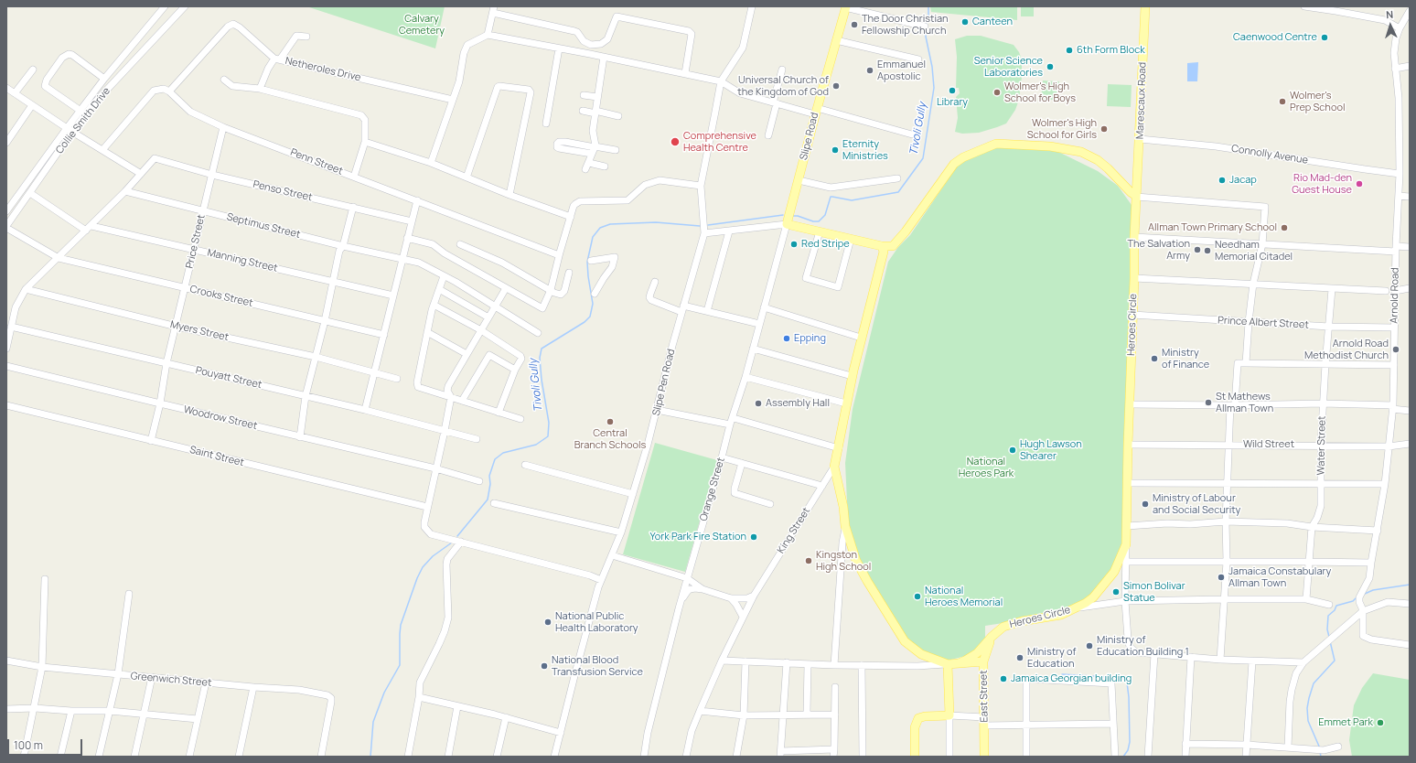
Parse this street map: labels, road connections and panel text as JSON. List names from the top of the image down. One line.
{"streets":{"main road":["Marescaux Road","Slipe Road","Heroes Circle","East Street"],"street":["Netheroles Drive","Collie Smith Drive","Connolly Avenue","Penn Street","Penso Street","Septimus Street","Price Street","Manning Street","Arnold Road","Crooks Street","Prince Albert Street","Myers Street","Pouyatt Street","Slipe Pen Road","Woodrow Street","Wild Street","Water Street","Saint Street","Orange Street","King Street","Greenwich Street"]},"crossings":[["Netheroles Drive","Penn Street"],["Marescaux Road","Connolly Avenue"],["Marescaux Road","Heroes Circle"],["Collie Smith Drive","Crooks Street"],["Slipe Road","Orange Street"],["Connolly Avenue","Arnold Road"],["Penn Street","Price Street"],["Penso Street","Price Street"],["Septimus Street","Price Street"],["Price Street","Manning Street"],["Price Street","Crooks Street"],["Price Street","Myers Street"],["Price Street","Pouyatt Street"],["Price Street","Woodrow Street"],["Price Street","Saint Street"],["Arnold Road","Prince Albert Street"],["Arnold Road","Wild Street"],["Prince Albert Street","Heroes Circle"],["Prince Albert Street","Water Street"],["Heroes Circle","Wild Street"],["Heroes Circle","King Street"],["Heroes Circle","East Street"],["Wild Street","Water Street"]],"water":["Tivoli Gully"],"parks":["Calvary Cemetery","National Heroes Park"],"places":["Canteen","The Door Christian Fellowship Church","Caenwood Centre","6th Form Block","Senior Science Laboratories","Emmanuel Apostolic","Universal Church of the Kingdom of God","Library","Wolmer's High School for Boys","Wolmer's Prep School","Wolmer's High School for Girls","Comprehensive Health Centre","Eternity Ministries","Jacap","Rio Mad-den Guest House","Allman Town Primary School","Red Stripe","The Salvation Army","Needham Memorial Citadel","Epping","Arnold Road Methodist Church","Ministry of Finance","St Mathews Allman Town","Assembly Hall","Central Branch Schools","Hugh Lawson Shearer","Ministry of Labour and Social Security","York Park Fire Station","Kingston High School","Jamaica Constabulary Allman Town","Simon Bolivar Statue","National Heroes Memorial","National Public Health Laboratory","Ministry of Education Building 1","Ministry of Education","National Blood Transfusion Service","Jamaica Georgian building","Emmet Park"],"scale_bar":"100 m","north":"top"}
